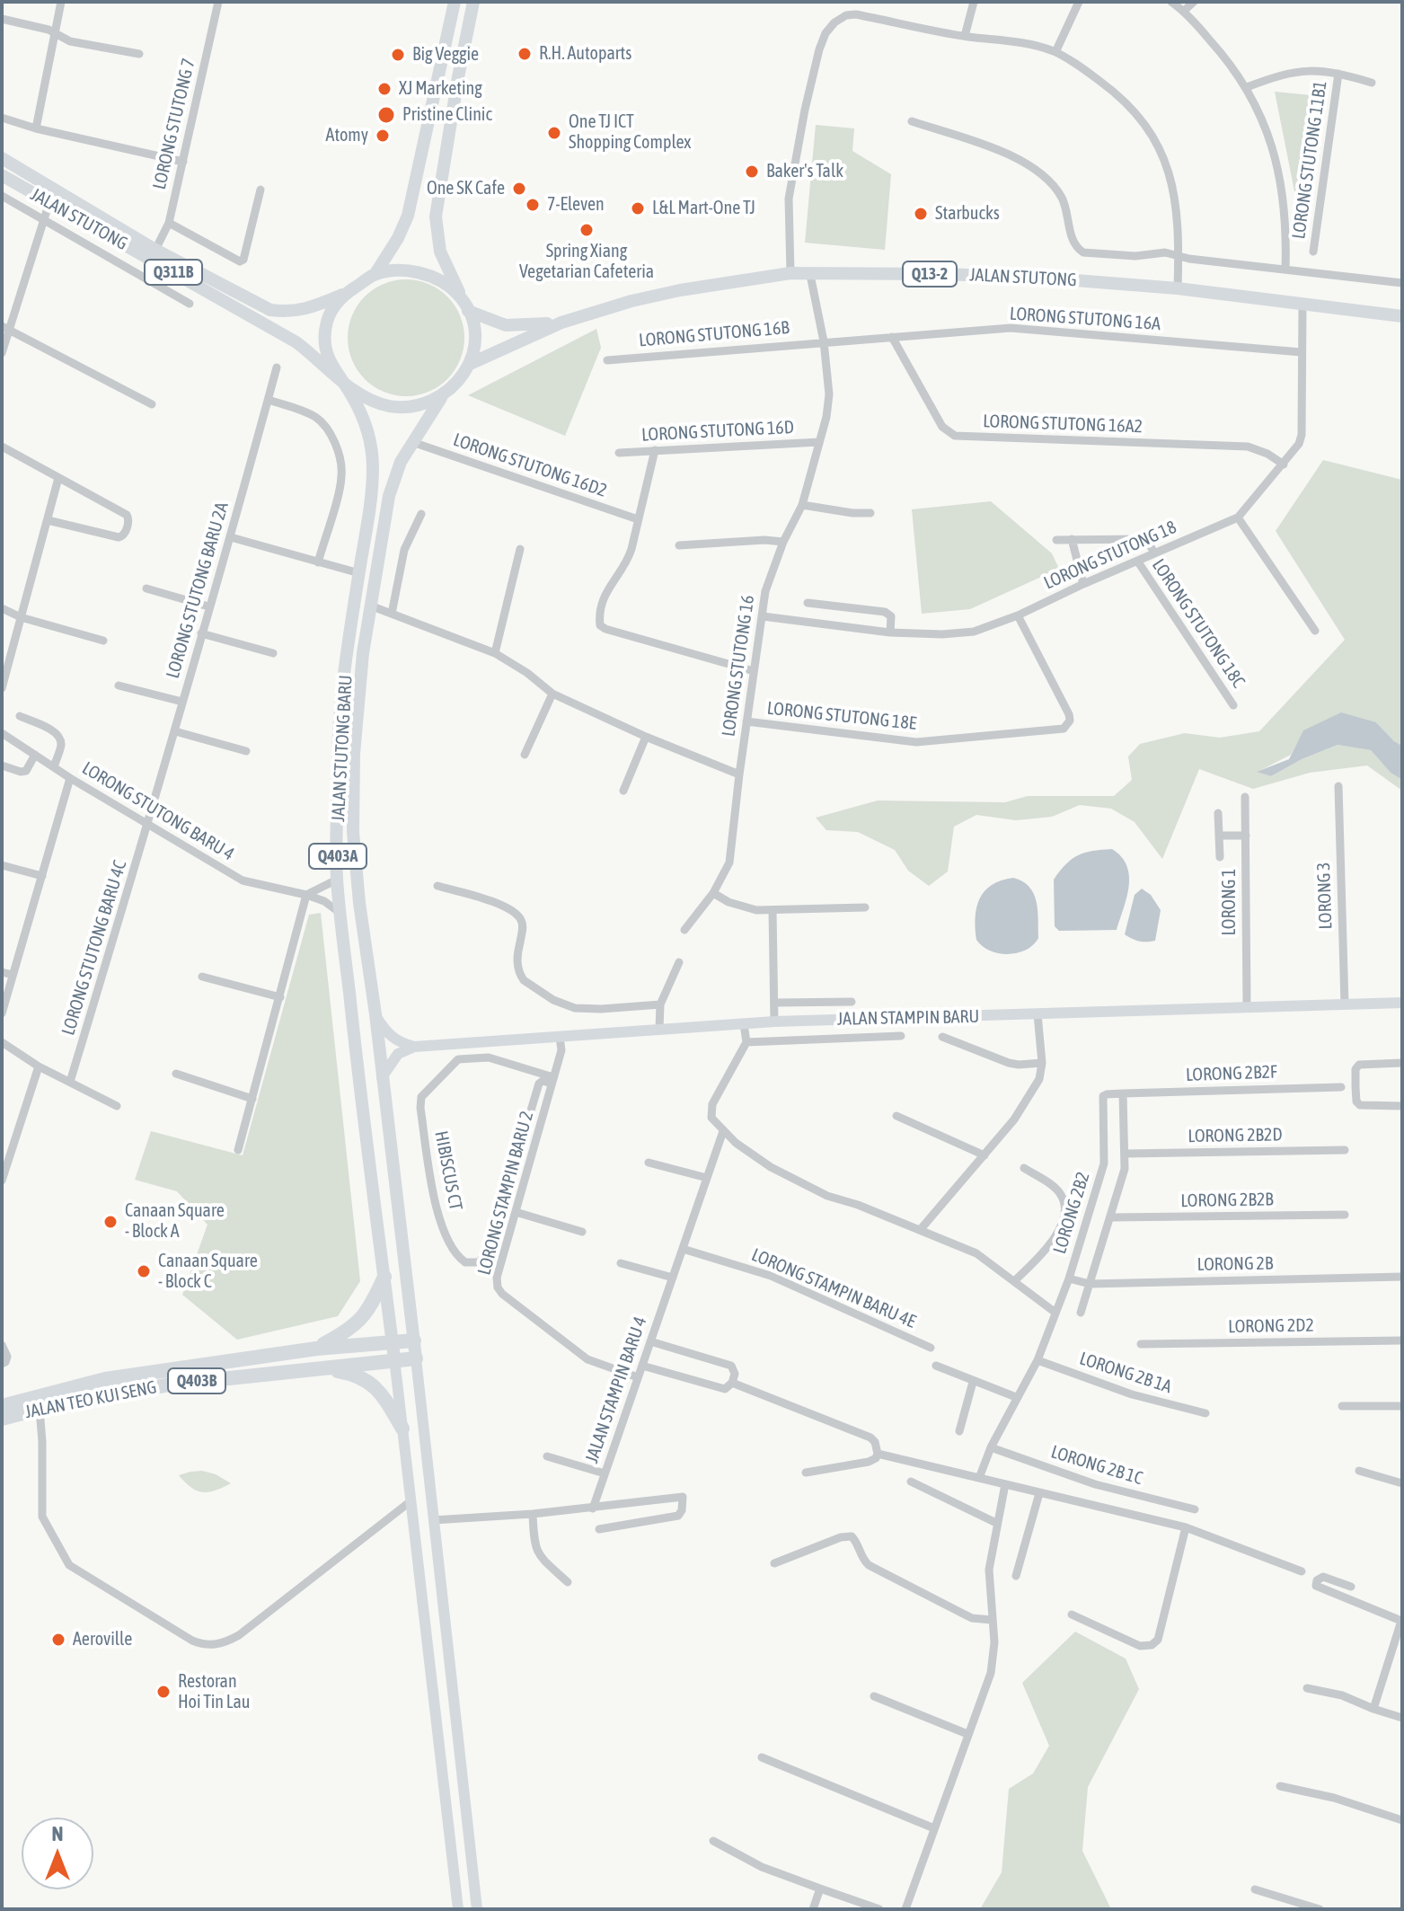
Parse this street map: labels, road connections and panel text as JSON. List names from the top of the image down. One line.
{"streets":{"highway":["Q403B","JALAN TEO KUI SENG"],"main road":["JALAN STUTONG","Q311B","Q13-2","JALAN STUTONG BARU","Q403A","JALAN STAMPIN BARU"],"street":["LORONG STUTONG 7","LORONG STUTONG 11B1","LORONG STUTONG 16A","LORONG STUTONG 16B","LORONG STUTONG 16A2","LORONG STUTONG 16D","LORONG STUTONG 16D2","LORONG STUTONG 18","LORONG STUTONG BARU 2A","LORONG STUTONG 18C","LORONG STUTONG 16","LORONG STUTONG 18E","LORONG STUTONG BARU 4","LORONG 3","LORONG 1","LORONG STUTONG BARU 4C","LORONG 2B2F","LORONG 2B2D","HIBISCUS CT","LORONG STAMPIN BARU 2","LORONG 2B2B","LORONG 2B2","LORONG 2B","LORONG STAMPIN BARU 4E","LORONG 2D2","LORONG 2B 1A","JALAN STAMPIN BARU 4","LORONG 2B 1C"]},"crossings":[["LORONG STUTONG 7","JALAN STUTONG"],["JALAN STUTONG","Q13-2"],["JALAN STUTONG","LORONG STUTONG 18"],["JALAN STUTONG","LORONG STUTONG 16"],["JALAN STUTONG","JALAN STUTONG BARU"],["Q13-2","JALAN STUTONG BARU"],["LORONG STUTONG 16A","LORONG STUTONG 16B"],["LORONG STUTONG 16A","LORONG STUTONG 16A2"],["LORONG STUTONG 16A","LORONG STUTONG 18"],["LORONG STUTONG 16A","LORONG STUTONG 16"],["LORONG STUTONG 16B","LORONG STUTONG 16"],["LORONG STUTONG 16A2","LORONG STUTONG 18"],["LORONG STUTONG 16D","LORONG STUTONG 16"],["LORONG STUTONG 16D2","JALAN STUTONG BARU"],["LORONG STUTONG 18","LORONG STUTONG 18C"],["LORONG STUTONG 18","LORONG STUTONG 16"],["LORONG STUTONG 18","LORONG STUTONG 18E"],["LORONG STUTONG BARU 2A","LORONG STUTONG BARU 4"],["LORONG STUTONG BARU 2A","LORONG STUTONG BARU 4C"],["LORONG STUTONG 16","LORONG STUTONG 18E"],["JALAN STUTONG BARU","LORONG STUTONG BARU 4"],["JALAN STUTONG BARU","Q403B"],["JALAN STUTONG BARU","JALAN TEO KUI SENG"],["LORONG STUTONG BARU 4","LORONG STUTONG BARU 4C"],["LORONG 3","JALAN STAMPIN BARU"],["LORONG 1","JALAN STAMPIN BARU"],["JALAN STAMPIN BARU","LORONG STAMPIN BARU 2"],["LORONG 2B2F","LORONG 2B2"],["HIBISCUS CT","LORONG STAMPIN BARU 2"],["LORONG STAMPIN BARU 2","JALAN STAMPIN BARU 4"],["LORONG 2B2","LORONG 2B"],["LORONG 2B2","LORONG 2B 1A"],["LORONG 2B2","LORONG 2B 1C"],["LORONG STAMPIN BARU 4E","JALAN STAMPIN BARU 4"],["Q403B","JALAN TEO KUI SENG"]],"places":["R.H. Autoparts","Big Veggie","XJ Marketing","Pristine Clinic","One TJ ICT Shopping Complex","Atomy","Baker's Talk","One SK Cafe","7-Eleven","L&L Mart-One TJ","Starbucks","Spring Xiang Vegetarian Cafeteria","Canaan Square - Block A","Canaan Square - Block C","Aeroville","Restoran Hoi Tin Lau"],"north":"top"}
